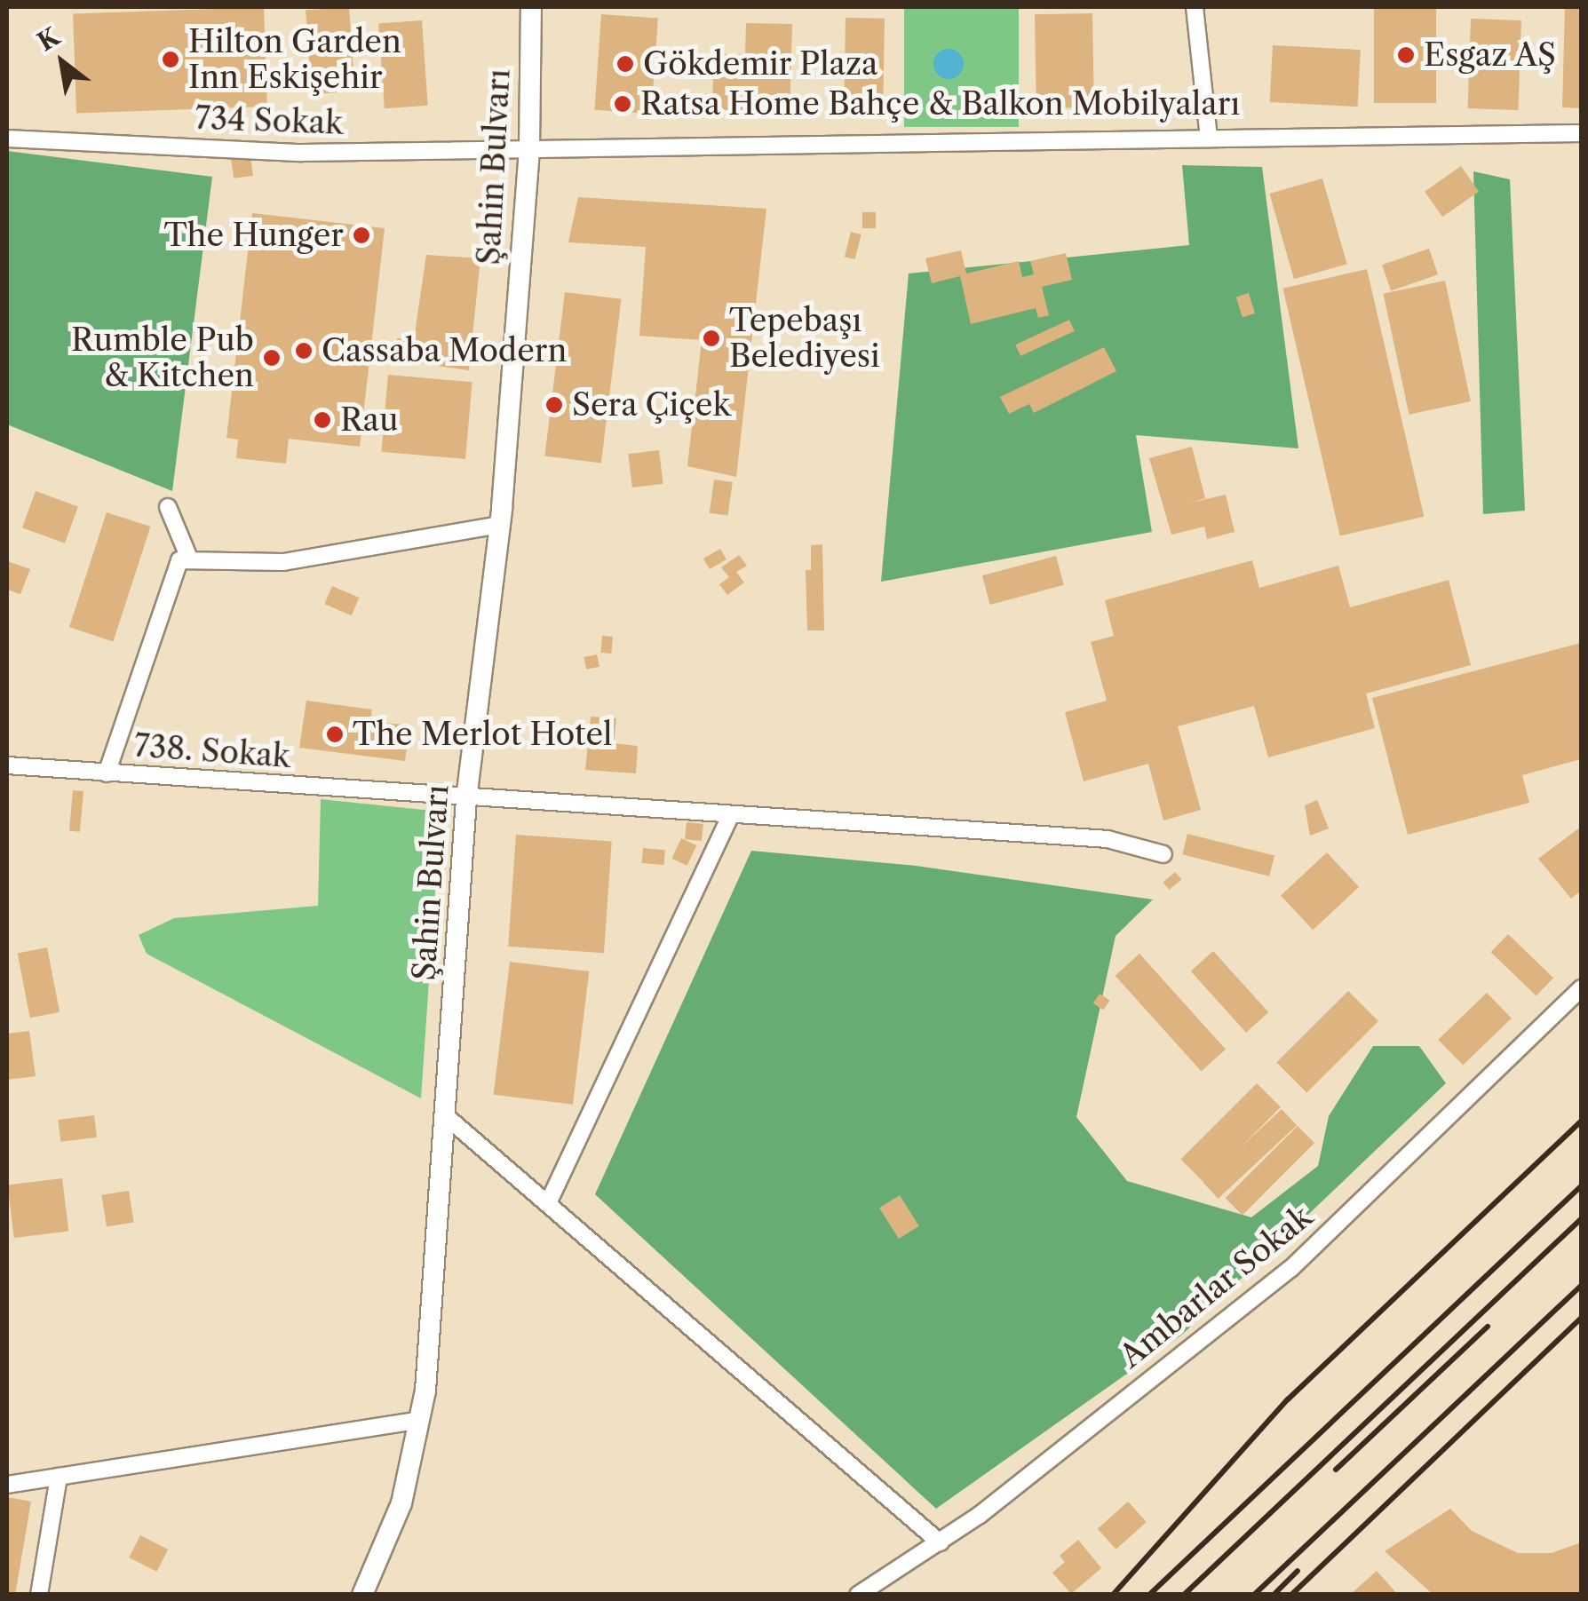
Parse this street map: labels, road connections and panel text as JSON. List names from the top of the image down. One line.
{"streets":{"street":["734 Sokak","Şahin Bulvarı","738. Sokak","Ambarlar Sokak"]},"crossings":[["734 Sokak","Şahin Bulvarı"],["Şahin Bulvarı","738. Sokak"]],"places":["Esgaz AŞ","Hilton Garden Inn Eskişehir","Gökdemir Plaza","Ratsa Home Bahçe & Balkon Mobilyaları","The Hunger","Tepebaşı Belediyesi","Cassaba Modern","Rumble Pub & Kitchen","Sera Çiçek","Rau","The Merlot Hotel"],"north":"top left"}
